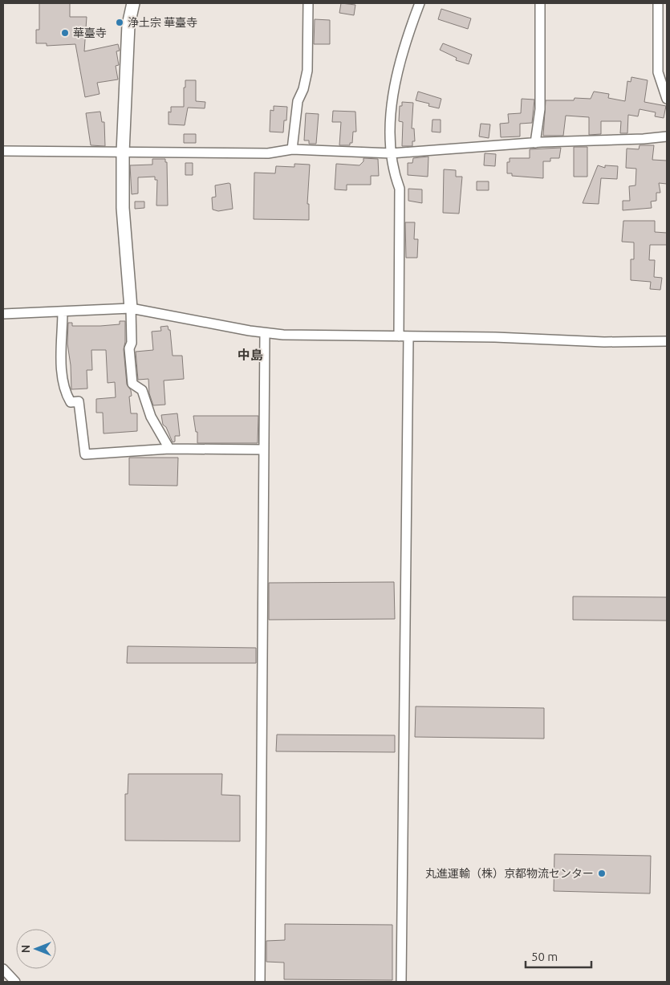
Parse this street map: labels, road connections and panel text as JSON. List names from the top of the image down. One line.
{"districts":["中島"],"places":["浄土宗 華臺寺","華臺寺","丸進運輸（株）京都物流センター"],"scale_bar":"50 m","north":"left"}
